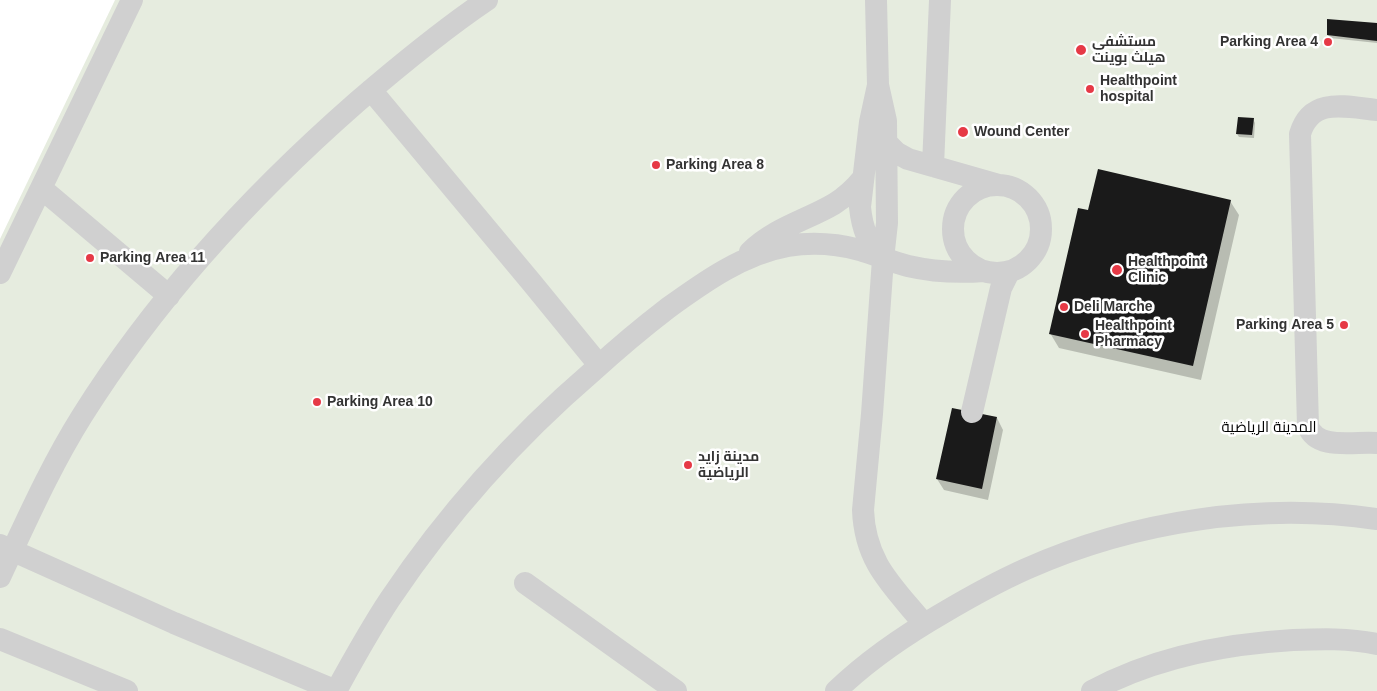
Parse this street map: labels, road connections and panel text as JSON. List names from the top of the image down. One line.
{"districts":["المدينة الرياضية"],"places":["Parking Area 4","مستشفى هيلث بوينت","Healthpoint hospital","Wound Center","Parking Area 8","Parking Area 11","Healthpoint Clinic","Deli Marche","Parking Area 5","Healthpoint Pharmacy","Parking Area 10","مدينة زايد الرياضية"]}
